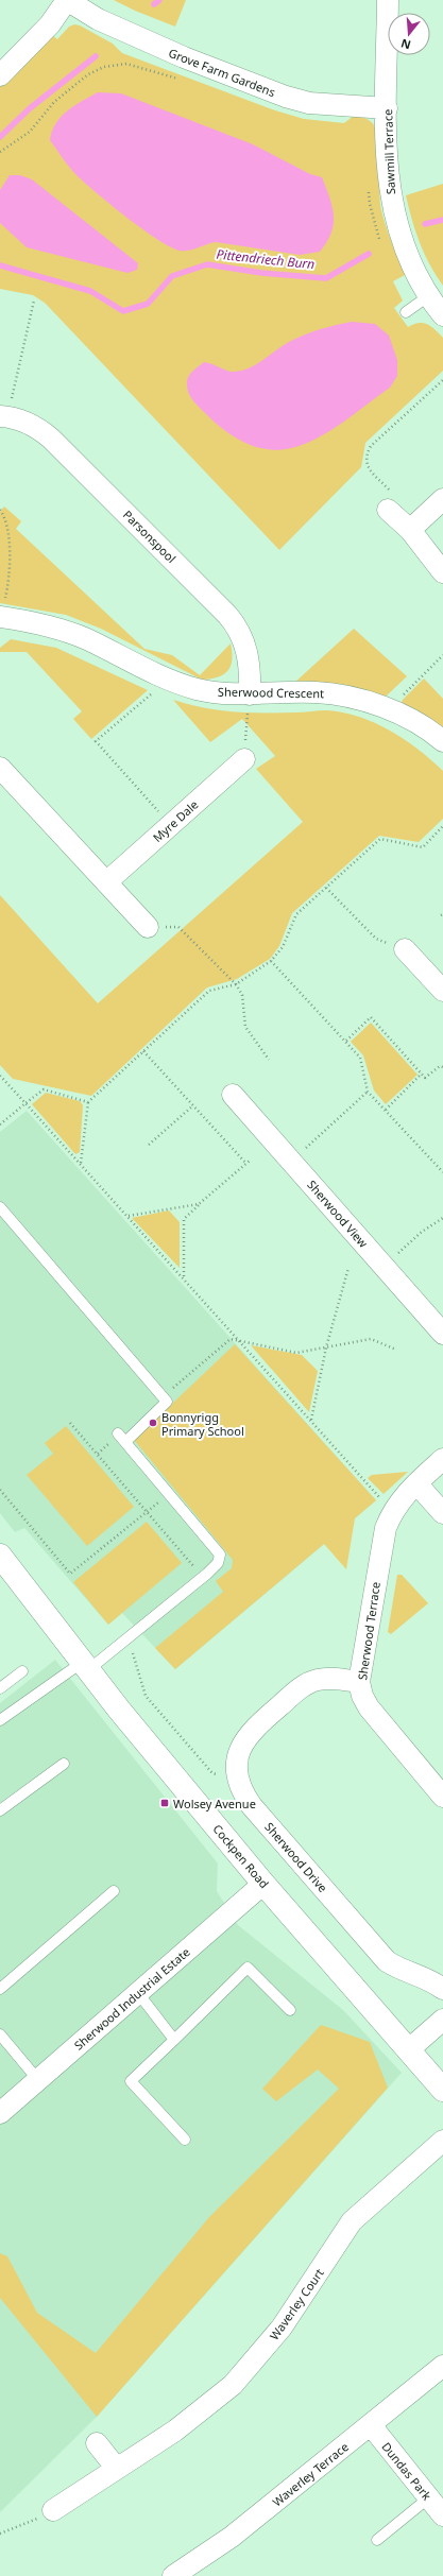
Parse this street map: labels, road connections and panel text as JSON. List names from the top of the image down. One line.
{"streets":{"main road":["Cockpen Road"],"street":["Grove Farm Gardens","Sawmill Terrace","Parsonspool","Sherwood Crescent","Myre Dale","Sherwood View","Sherwood Terrace","Sherwood Drive","Sherwood Industrial Estate","Waverley Court","Dundas Park","Waverley Terrace"]},"crossings":[["Grove Farm Gardens","Sawmill Terrace"],["Parsonspool","Sherwood Crescent"],["Cockpen Road","Sherwood Industrial Estate"],["Dundas Park","Waverley Terrace"]],"water":["Pittendriech Burn"],"places":{"other":["Bonnyrigg Primary School"],"transit":["Wolsey Avenue"]},"north":"bottom"}
